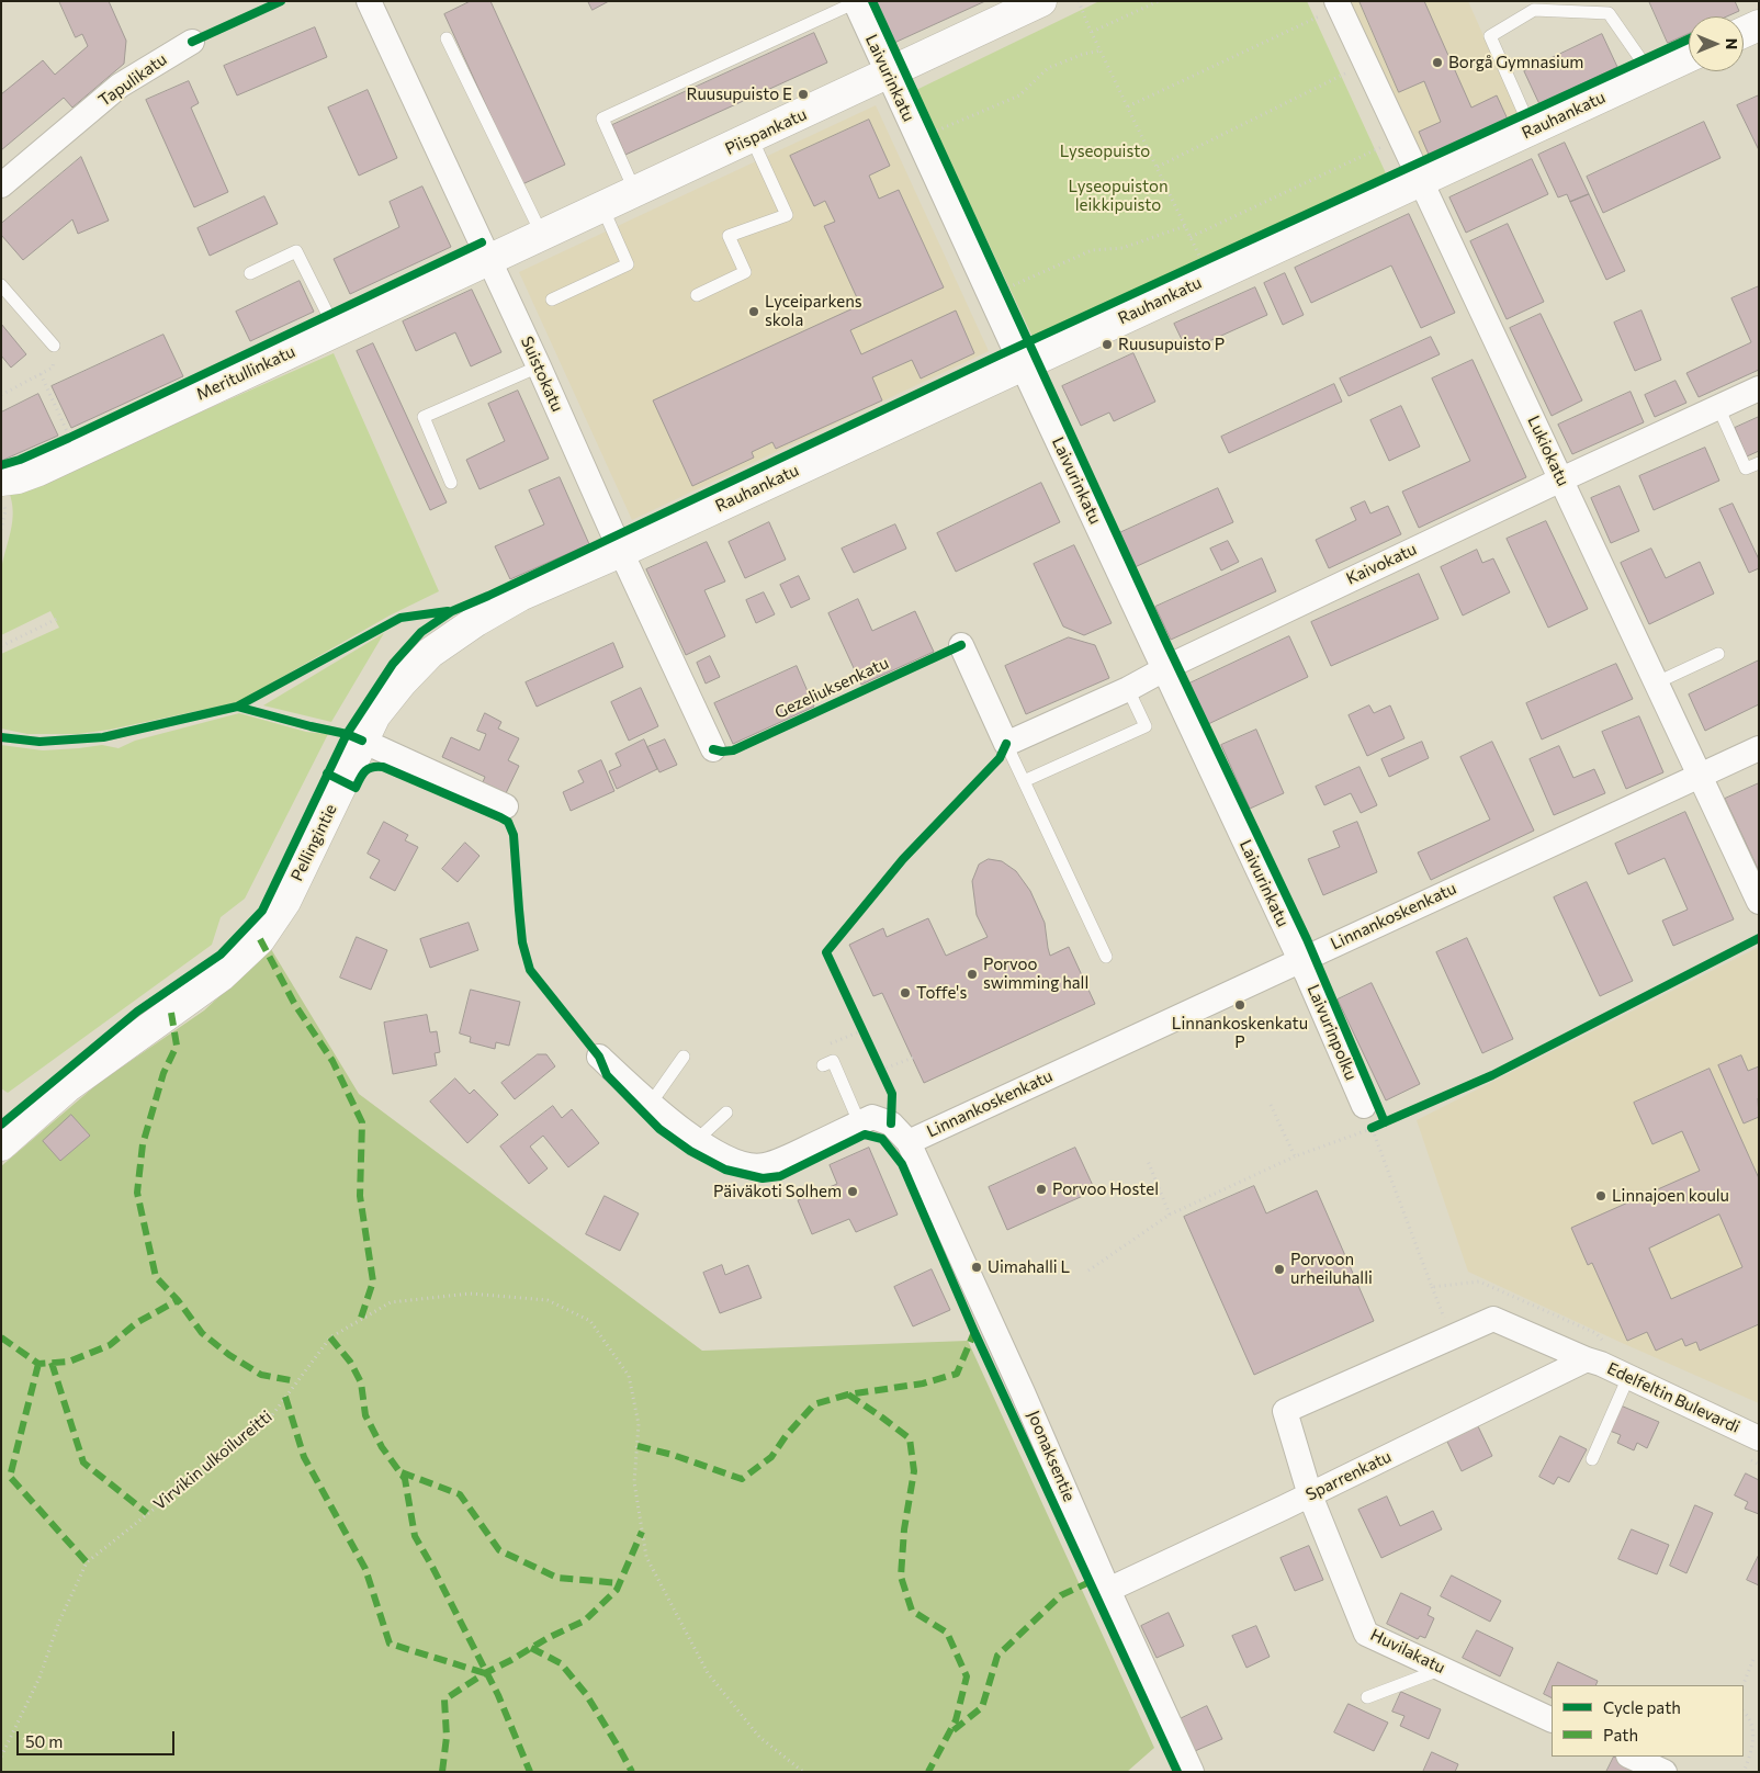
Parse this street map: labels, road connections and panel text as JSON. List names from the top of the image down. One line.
{"streets":{"street":["Laivurinkatu","Tapulikatu","Rauhankatu","Piispankatu","Meritullinkatu","Suistokatu","Lukiokatu","Kaivokatu","Pellingintie","Linnankoskenkatu","Laivurinpolku","Edelfeltin Bulevardi","Joonaksentie","Sparrenkatu","Huvilakatu"],"path":["Virvikin ulkoilureitti"],"cycle path":["Gezeliuksenkatu"]},"crossings":[["Laivurinkatu","Rauhankatu"],["Laivurinkatu","Piispankatu"],["Laivurinkatu","Kaivokatu"],["Laivurinkatu","Linnankoskenkatu"],["Laivurinkatu","Laivurinpolku"],["Rauhankatu","Suistokatu"],["Rauhankatu","Lukiokatu"],["Rauhankatu","Pellingintie"],["Piispankatu","Meritullinkatu"],["Piispankatu","Suistokatu"],["Meritullinkatu","Suistokatu"],["Suistokatu","Pellingintie"],["Lukiokatu","Kaivokatu"],["Lukiokatu","Linnankoskenkatu"],["Linnankoskenkatu","Laivurinpolku"],["Linnankoskenkatu","Joonaksentie"],["Edelfeltin Bulevardi","Sparrenkatu"],["Edelfeltin Bulevardi","Huvilakatu"],["Joonaksentie","Sparrenkatu"],["Sparrenkatu","Huvilakatu"]],"parks":["Lyseopuisto","Lyseopuiston leikkipuisto"],"places":["Borgå Gymnasium","Ruusupuisto E","Lyceiparkens skola","Ruusupuisto P","Porvoo swimming hall","Toffe's","Linnankoskenkatu P","Porvoo Hostel","Päiväkoti Solhem","Linnajoen koulu","Uimahalli L","Porvoon urheiluhalli"],"legend":["Cycle path","Path"],"scale_bar":"50 m","north":"right"}
